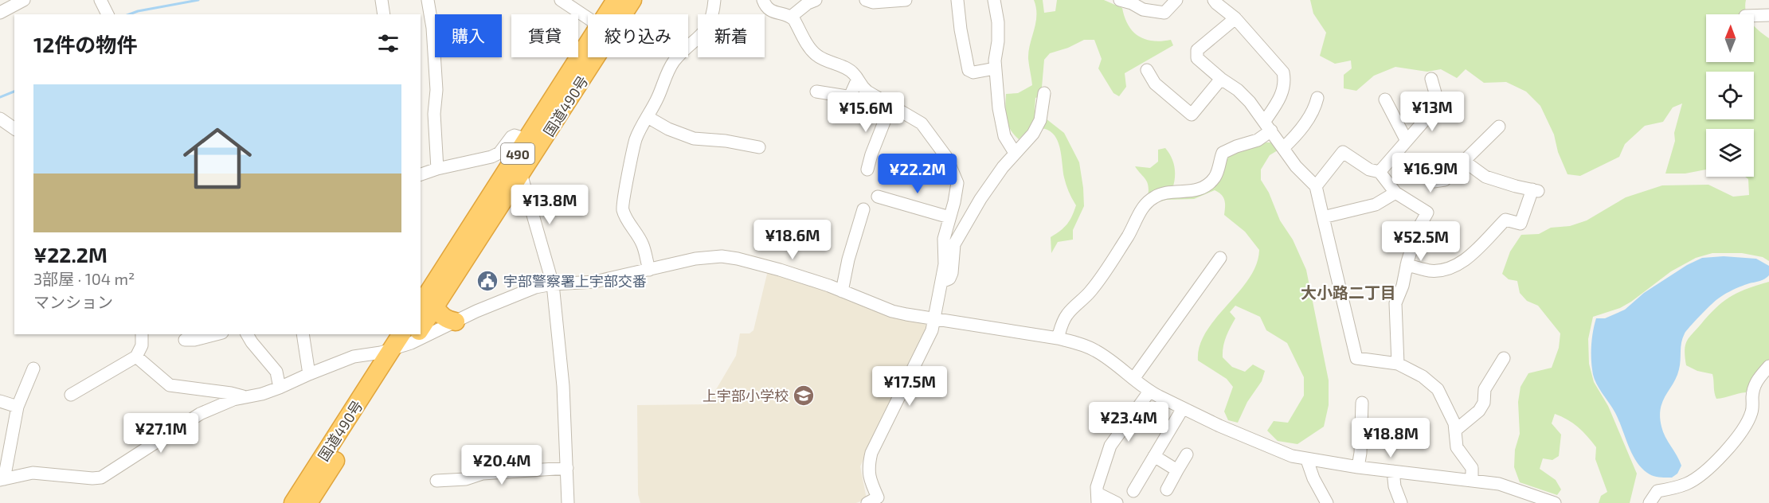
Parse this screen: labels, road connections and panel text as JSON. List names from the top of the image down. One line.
{"streets":{"highway":["国道490号","490"]},"districts":["大小路二丁目"],"places":{"public building":["宇部警察署上宇部交番"],"school or university":["上宇部小学校"]},"north":"top","page":{"chip":["購入","賃貸","絞り込み","新着"],"heading":"12件の物件","list":[{"name":"¥22.2M","note":"3部屋 · 104 m² · マンション"}],"price":["¥13M","¥15.6M","¥16.9M","¥22.2M","¥13.8M","¥18.6M","¥52.5M","¥17.5M","¥23.4M","¥27.1M","¥18.8M","¥20.4M"]}}
